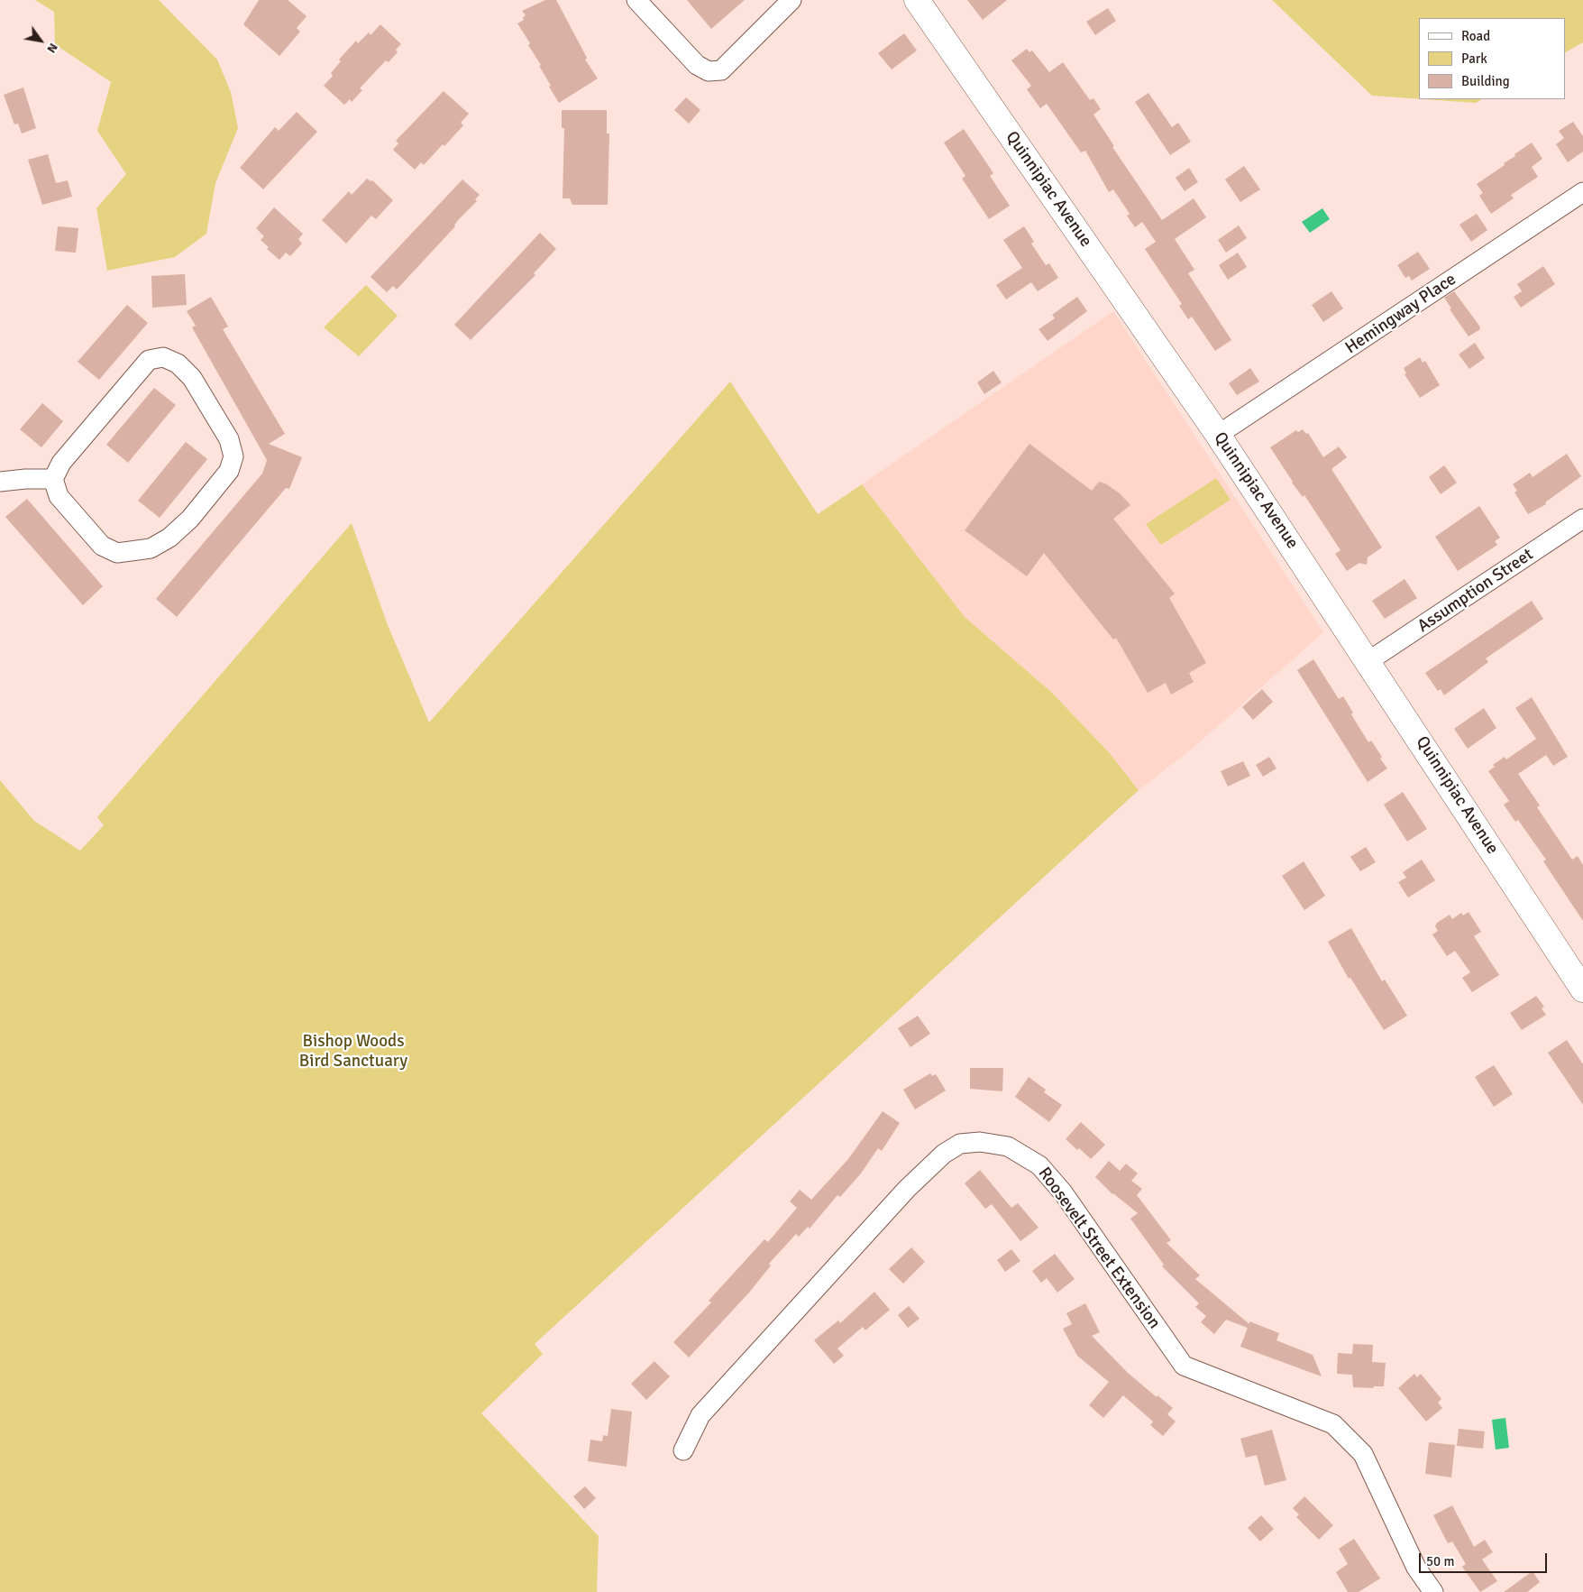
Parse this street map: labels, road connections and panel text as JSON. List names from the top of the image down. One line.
{"streets":{"main road":["Quinnipiac Avenue"],"street":["Hemingway Place","Assumption Street","Roosevelt Street Extension"]},"crossings":[["Quinnipiac Avenue","Hemingway Place"],["Quinnipiac Avenue","Assumption Street"]],"parks":["Bishop Woods Bird Sanctuary"],"legend":["Road","Park","Building"],"scale_bar":"50 m","north":"bottom right"}
